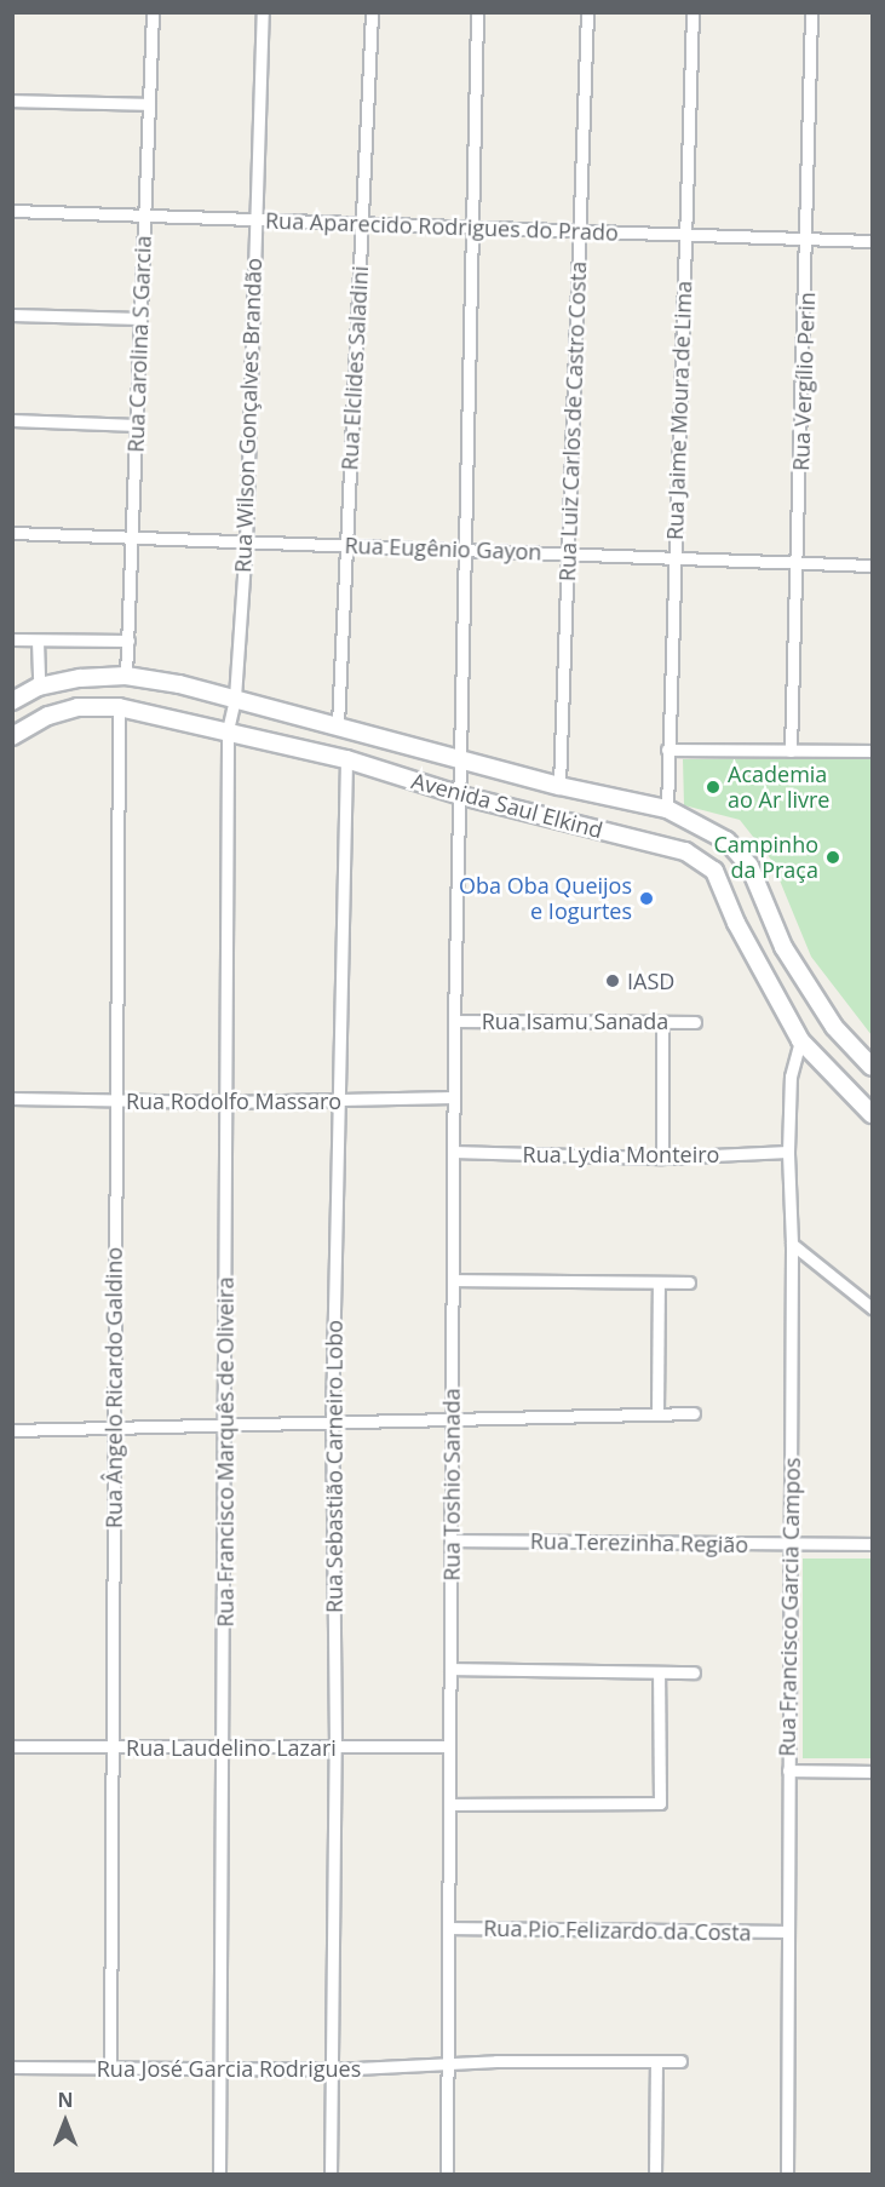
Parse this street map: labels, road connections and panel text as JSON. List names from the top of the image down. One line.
{"streets":{"main road":["Avenida Saul Elkind"],"street":["Rua Aparecido Rodrigues do Prado","Rua Carolina S Garcia","Rua Elclides Saladini","Rua Vergílio Perin","Rua Jaime Moura de Lima","Rua Wilson Gonçalves Brandão","Rua Luiz Carlos de Castro Costa","Rua Eugênio Gayon","Rua Isamu Sanada","Rua Rodolfo Massaro","Rua Lydia Monteiro","Rua Ângelo Ricardo Galdino","Rua Francisco Marquês de Oliveira","Rua Sebastião Carneiro Lobo","Rua Toshio Sanada","Rua Terezinha Região","Rua Francisco Garcia Campos","Rua Laudelino Lazari","Rua Pio Felizardo da Costa","Rua José Garcia Rodrigues"]},"crossings":[["Rua Aparecido Rodrigues do Prado","Rua Carolina S Garcia"],["Rua Aparecido Rodrigues do Prado","Rua Elclides Saladini"],["Rua Aparecido Rodrigues do Prado","Rua Vergílio Perin"],["Rua Aparecido Rodrigues do Prado","Rua Jaime Moura de Lima"],["Rua Aparecido Rodrigues do Prado","Rua Wilson Gonçalves Brandão"],["Rua Aparecido Rodrigues do Prado","Rua Luiz Carlos de Castro Costa"],["Rua Aparecido Rodrigues do Prado","Rua Toshio Sanada"],["Rua Carolina S Garcia","Rua Eugênio Gayon"],["Rua Carolina S Garcia","Avenida Saul Elkind"],["Rua Elclides Saladini","Rua Eugênio Gayon"],["Rua Elclides Saladini","Avenida Saul Elkind"],["Rua Vergílio Perin","Rua Eugênio Gayon"],["Rua Jaime Moura de Lima","Rua Eugênio Gayon"],["Rua Jaime Moura de Lima","Avenida Saul Elkind"],["Rua Wilson Gonçalves Brandão","Rua Eugênio Gayon"],["Rua Wilson Gonçalves Brandão","Avenida Saul Elkind"],["Rua Wilson Gonçalves Brandão","Rua Francisco Marquês de Oliveira"],["Rua Luiz Carlos de Castro Costa","Rua Eugênio Gayon"],["Rua Luiz Carlos de Castro Costa","Avenida Saul Elkind"],["Rua Eugênio Gayon","Rua Toshio Sanada"],["Avenida Saul Elkind","Rua Ângelo Ricardo Galdino"],["Avenida Saul Elkind","Rua Francisco Marquês de Oliveira"],["Avenida Saul Elkind","Rua Sebastião Carneiro Lobo"],["Avenida Saul Elkind","Rua Toshio Sanada"],["Avenida Saul Elkind","Rua Francisco Garcia Campos"],["Rua Isamu Sanada","Rua Toshio Sanada"],["Rua Rodolfo Massaro","Rua Ângelo Ricardo Galdino"],["Rua Rodolfo Massaro","Rua Francisco Marquês de Oliveira"],["Rua Rodolfo Massaro","Rua Sebastião Carneiro Lobo"],["Rua Rodolfo Massaro","Rua Toshio Sanada"],["Rua Lydia Monteiro","Rua Toshio Sanada"],["Rua Lydia Monteiro","Rua Francisco Garcia Campos"],["Rua Ângelo Ricardo Galdino","Rua Laudelino Lazari"],["Rua Ângelo Ricardo Galdino","Rua José Garcia Rodrigues"],["Rua Francisco Marquês de Oliveira","Rua Laudelino Lazari"],["Rua Francisco Marquês de Oliveira","Rua José Garcia Rodrigues"],["Rua Sebastião Carneiro Lobo","Rua Laudelino Lazari"],["Rua Sebastião Carneiro Lobo","Rua José Garcia Rodrigues"],["Rua Toshio Sanada","Rua Terezinha Região"],["Rua Toshio Sanada","Rua Laudelino Lazari"],["Rua Toshio Sanada","Rua Pio Felizardo da Costa"],["Rua Toshio Sanada","Rua José Garcia Rodrigues"],["Rua Terezinha Região","Rua Francisco Garcia Campos"],["Rua Francisco Garcia Campos","Rua Pio Felizardo da Costa"]],"places":["Academia ao Ar livre","Campinho da Praça","Oba Oba Queijos e Iogurtes","IASD"],"north":"top"}
